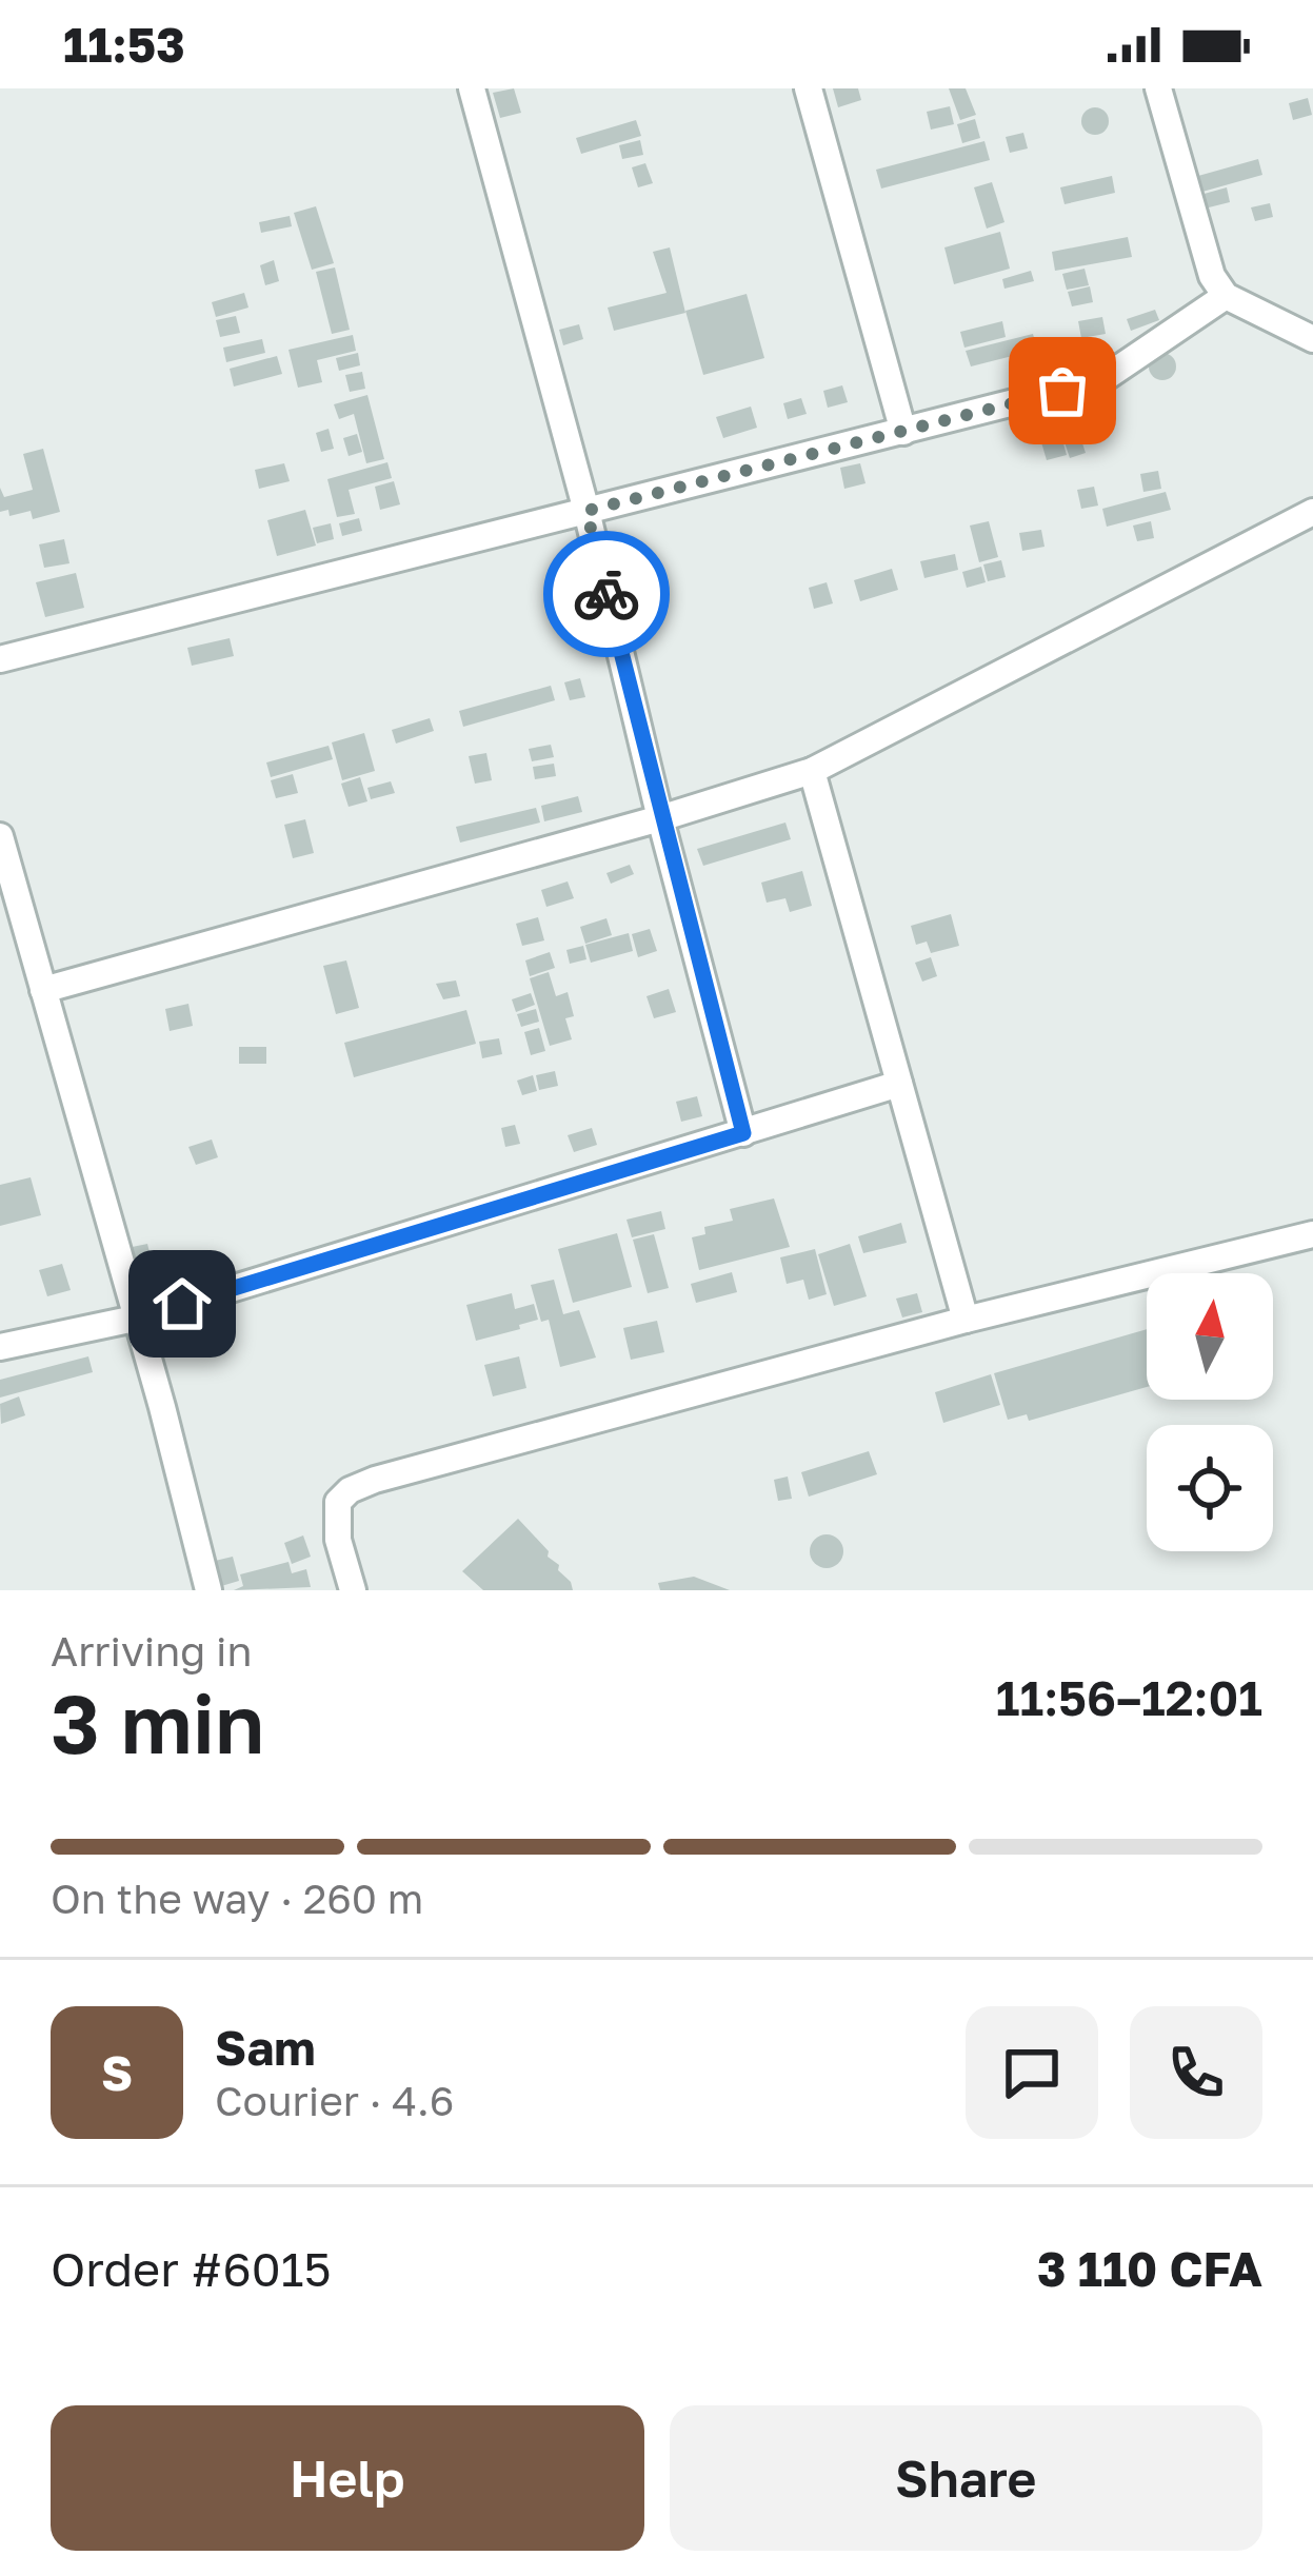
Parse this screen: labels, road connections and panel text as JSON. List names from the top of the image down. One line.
{"north":"top","page":{"status":"11:53","heading":["3 min","Arriving in","11:56–12:01"],"panel":["Sam","Courier · 4.6","Order #6015","3 110 CFA"],"bar":"On the way · 260 m","round":"S","buttons":["Help","Share"]}}
